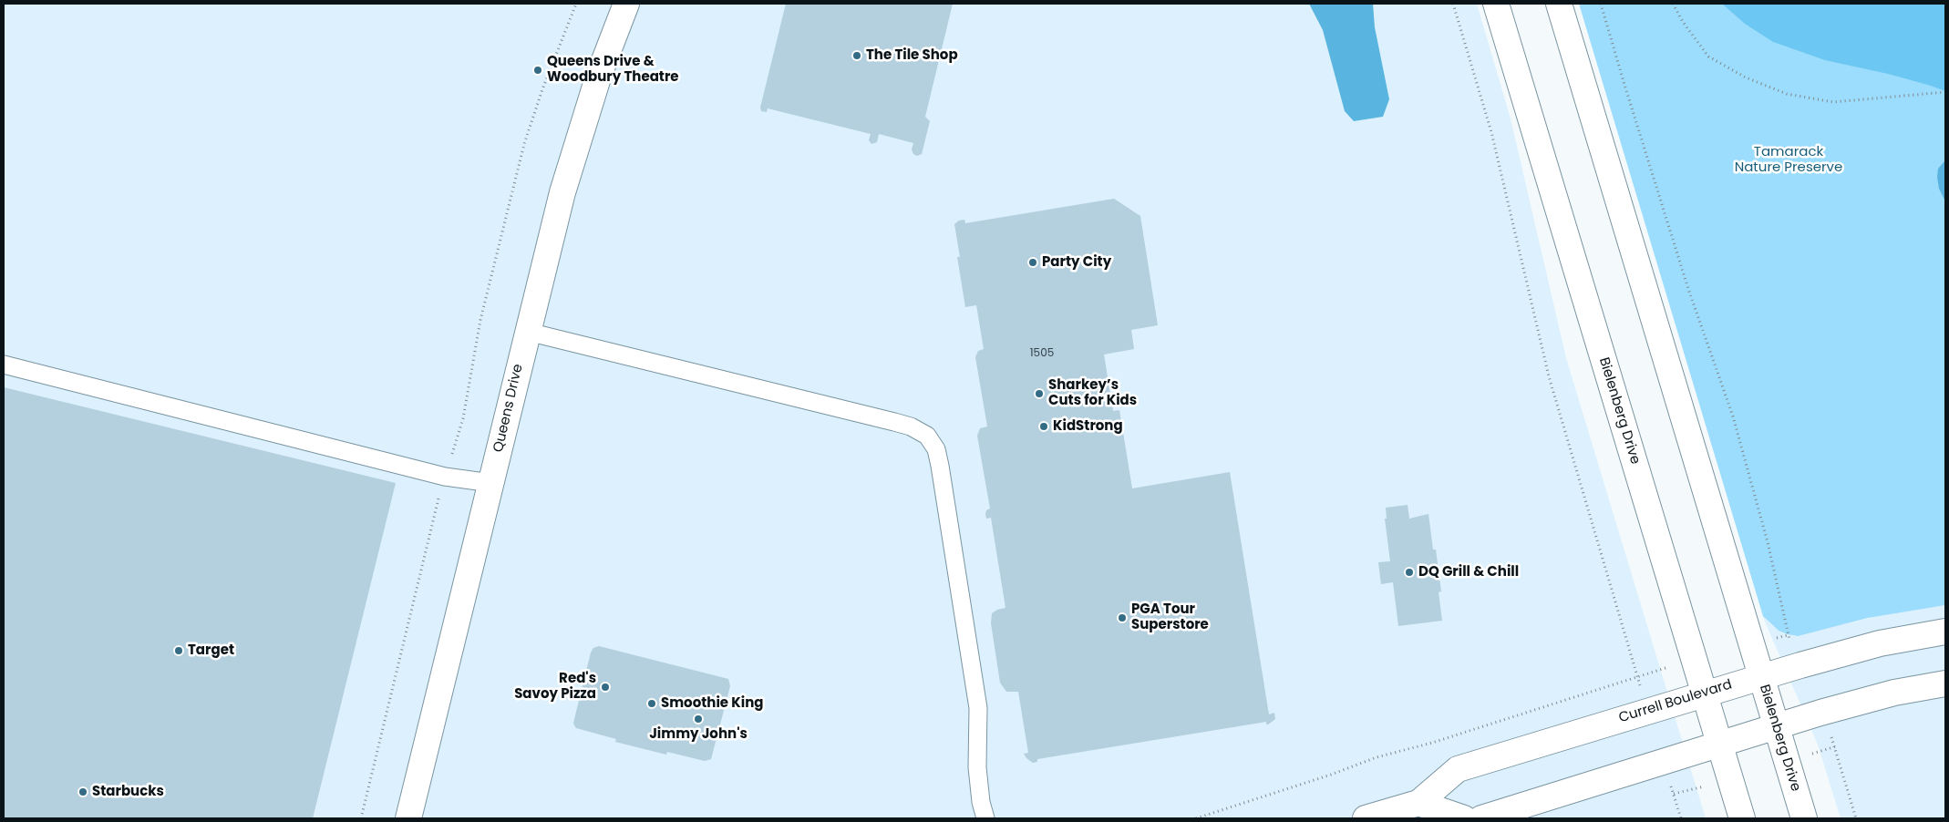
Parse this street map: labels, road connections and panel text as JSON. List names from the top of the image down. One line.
{"streets":{"street":["Queens Drive","Bielenberg Drive","Currell Boulevard"]},"crossings":[["Bielenberg Drive","Currell Boulevard"]],"parks":["Tamarack Nature Preserve"],"places":["The Tile Shop","Queens Drive & Woodbury Theatre","Party City","Sharkey’s Cuts for Kids","KidStrong","DQ Grill & Chill","PGA Tour Superstore","Target","Red's Savoy Pizza","Smoothie King","Jimmy John's","Starbucks"],"house_numbers":["1505"]}
